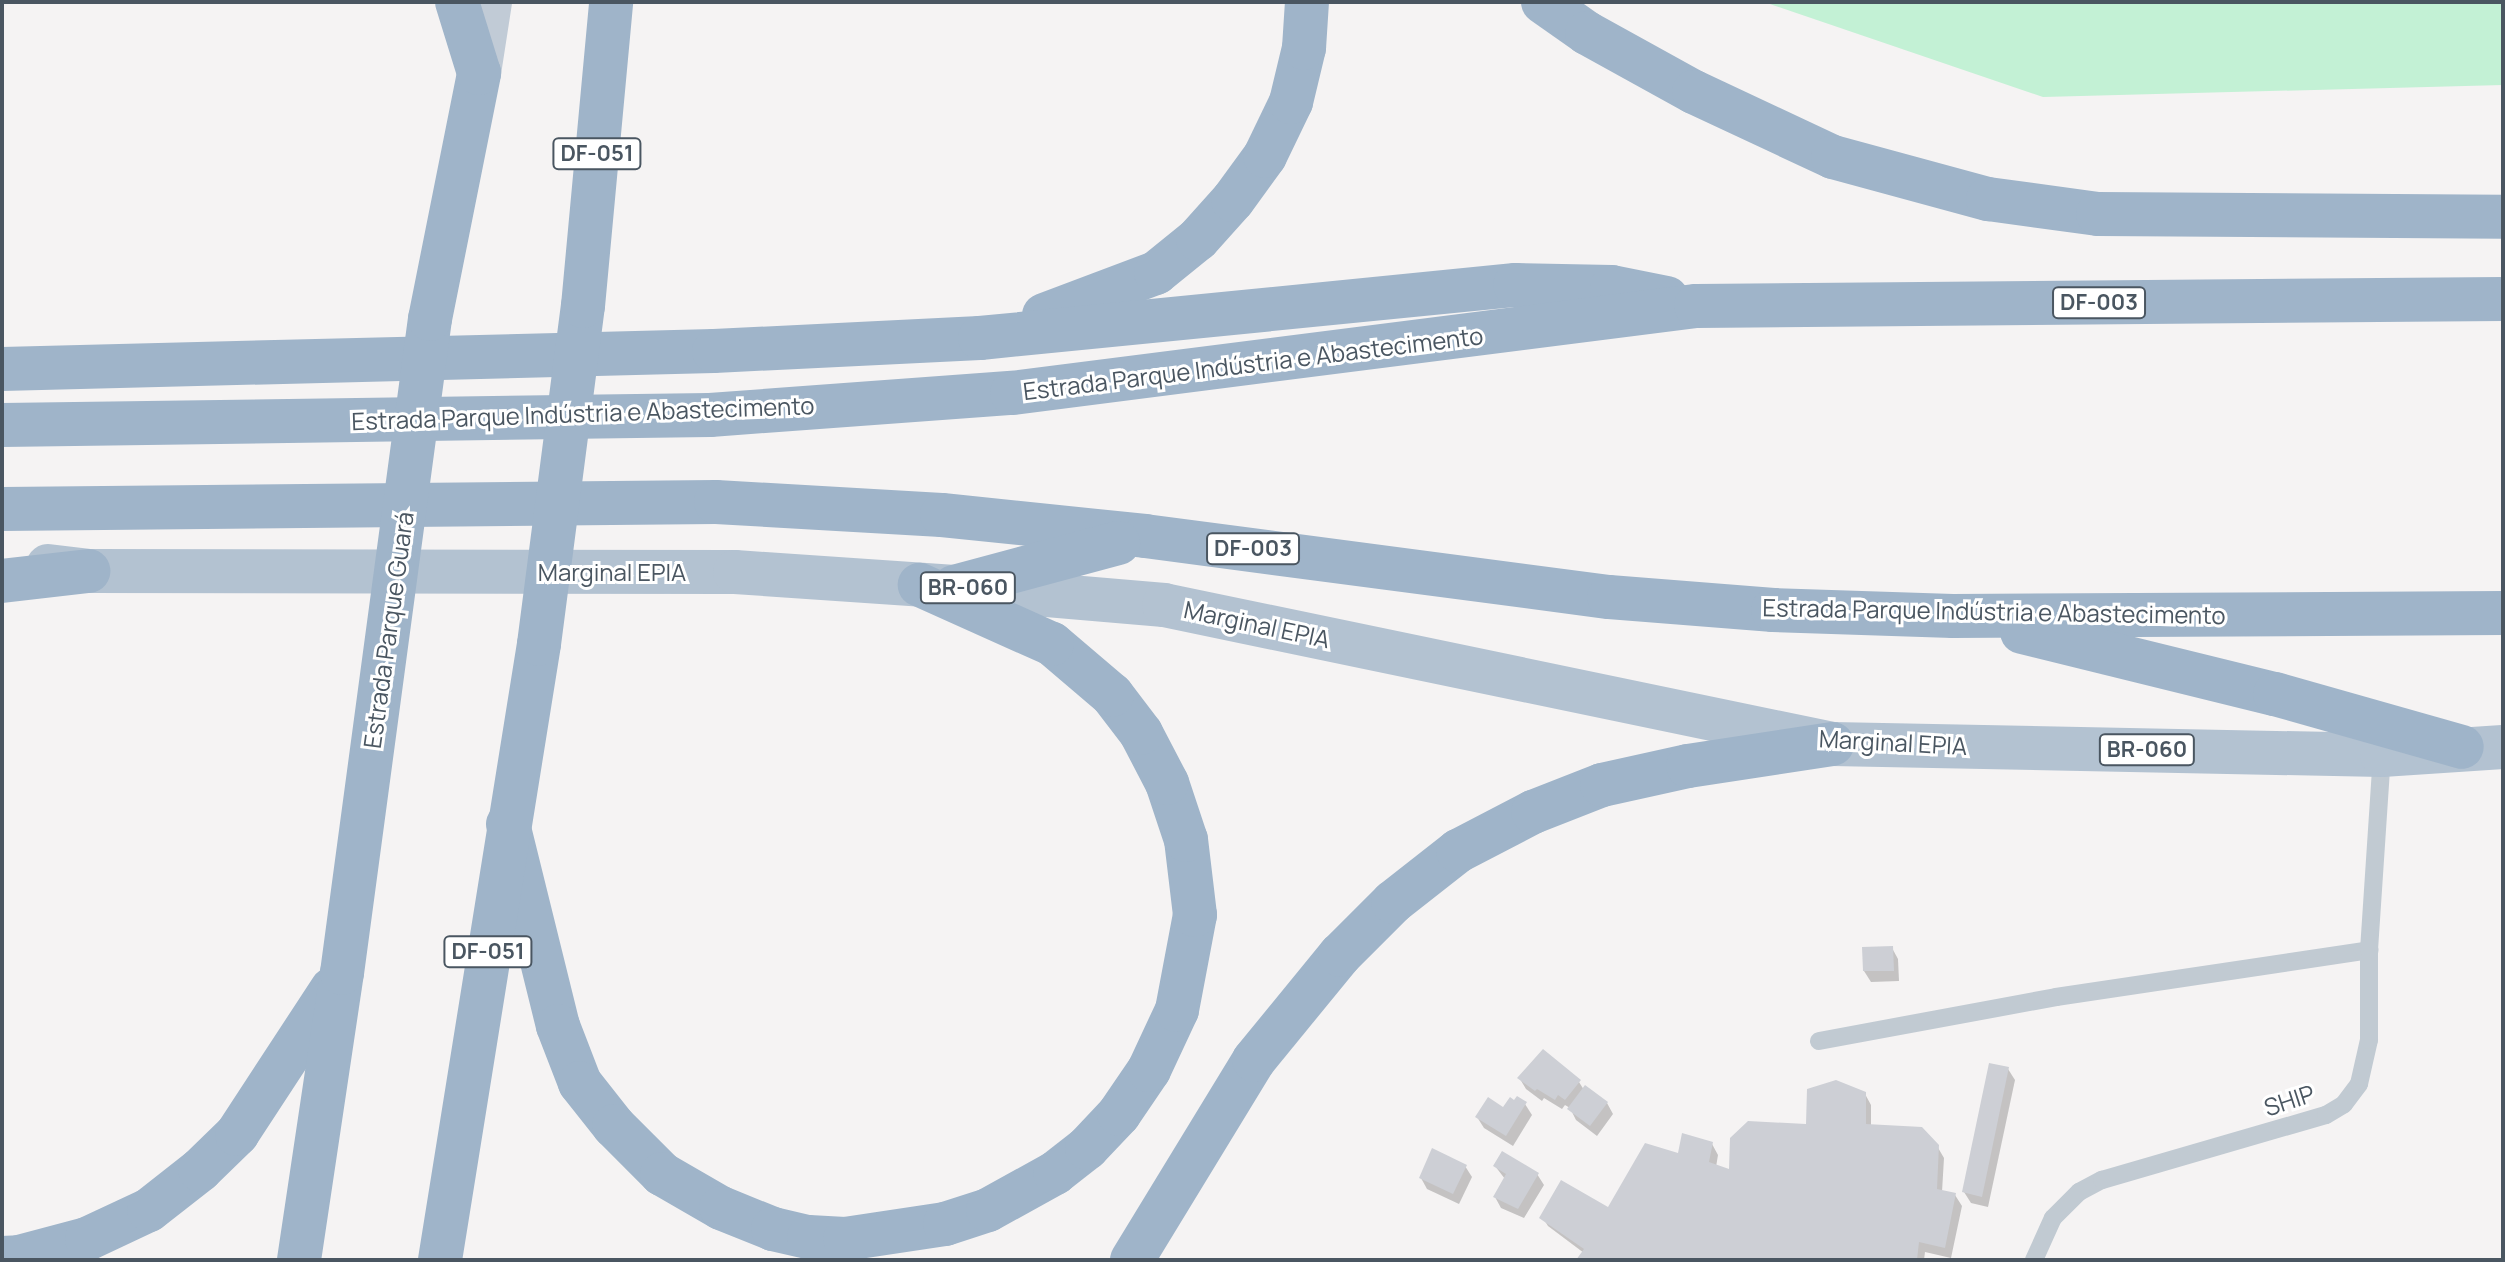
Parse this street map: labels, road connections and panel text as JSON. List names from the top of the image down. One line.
{"streets":{"highway":["DF-051","DF-003","Estrada Parque Indústria e Abastecimento","Estrada Parque Guará"],"main road":["Marginal EPIA","BR-060"],"lane":["SHIP"]},"crossings":[["Marginal EPIA","SHIP"]]}
